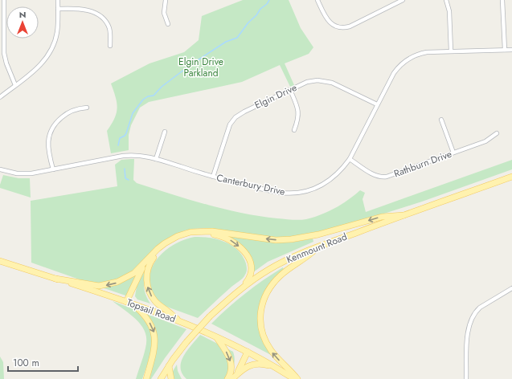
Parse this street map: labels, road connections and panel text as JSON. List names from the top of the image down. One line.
{"streets":{"main road":["Kenmount Road","Topsail Road"],"street":["Elgin Drive","Rathburn Drive","Canterbury Drive"]},"crossings":[["Elgin Drive","Canterbury Drive"],["Rathburn Drive","Canterbury Drive"]],"parks":["Elgin Drive Parkland"],"scale_bar":"100 m","north":"top"}
